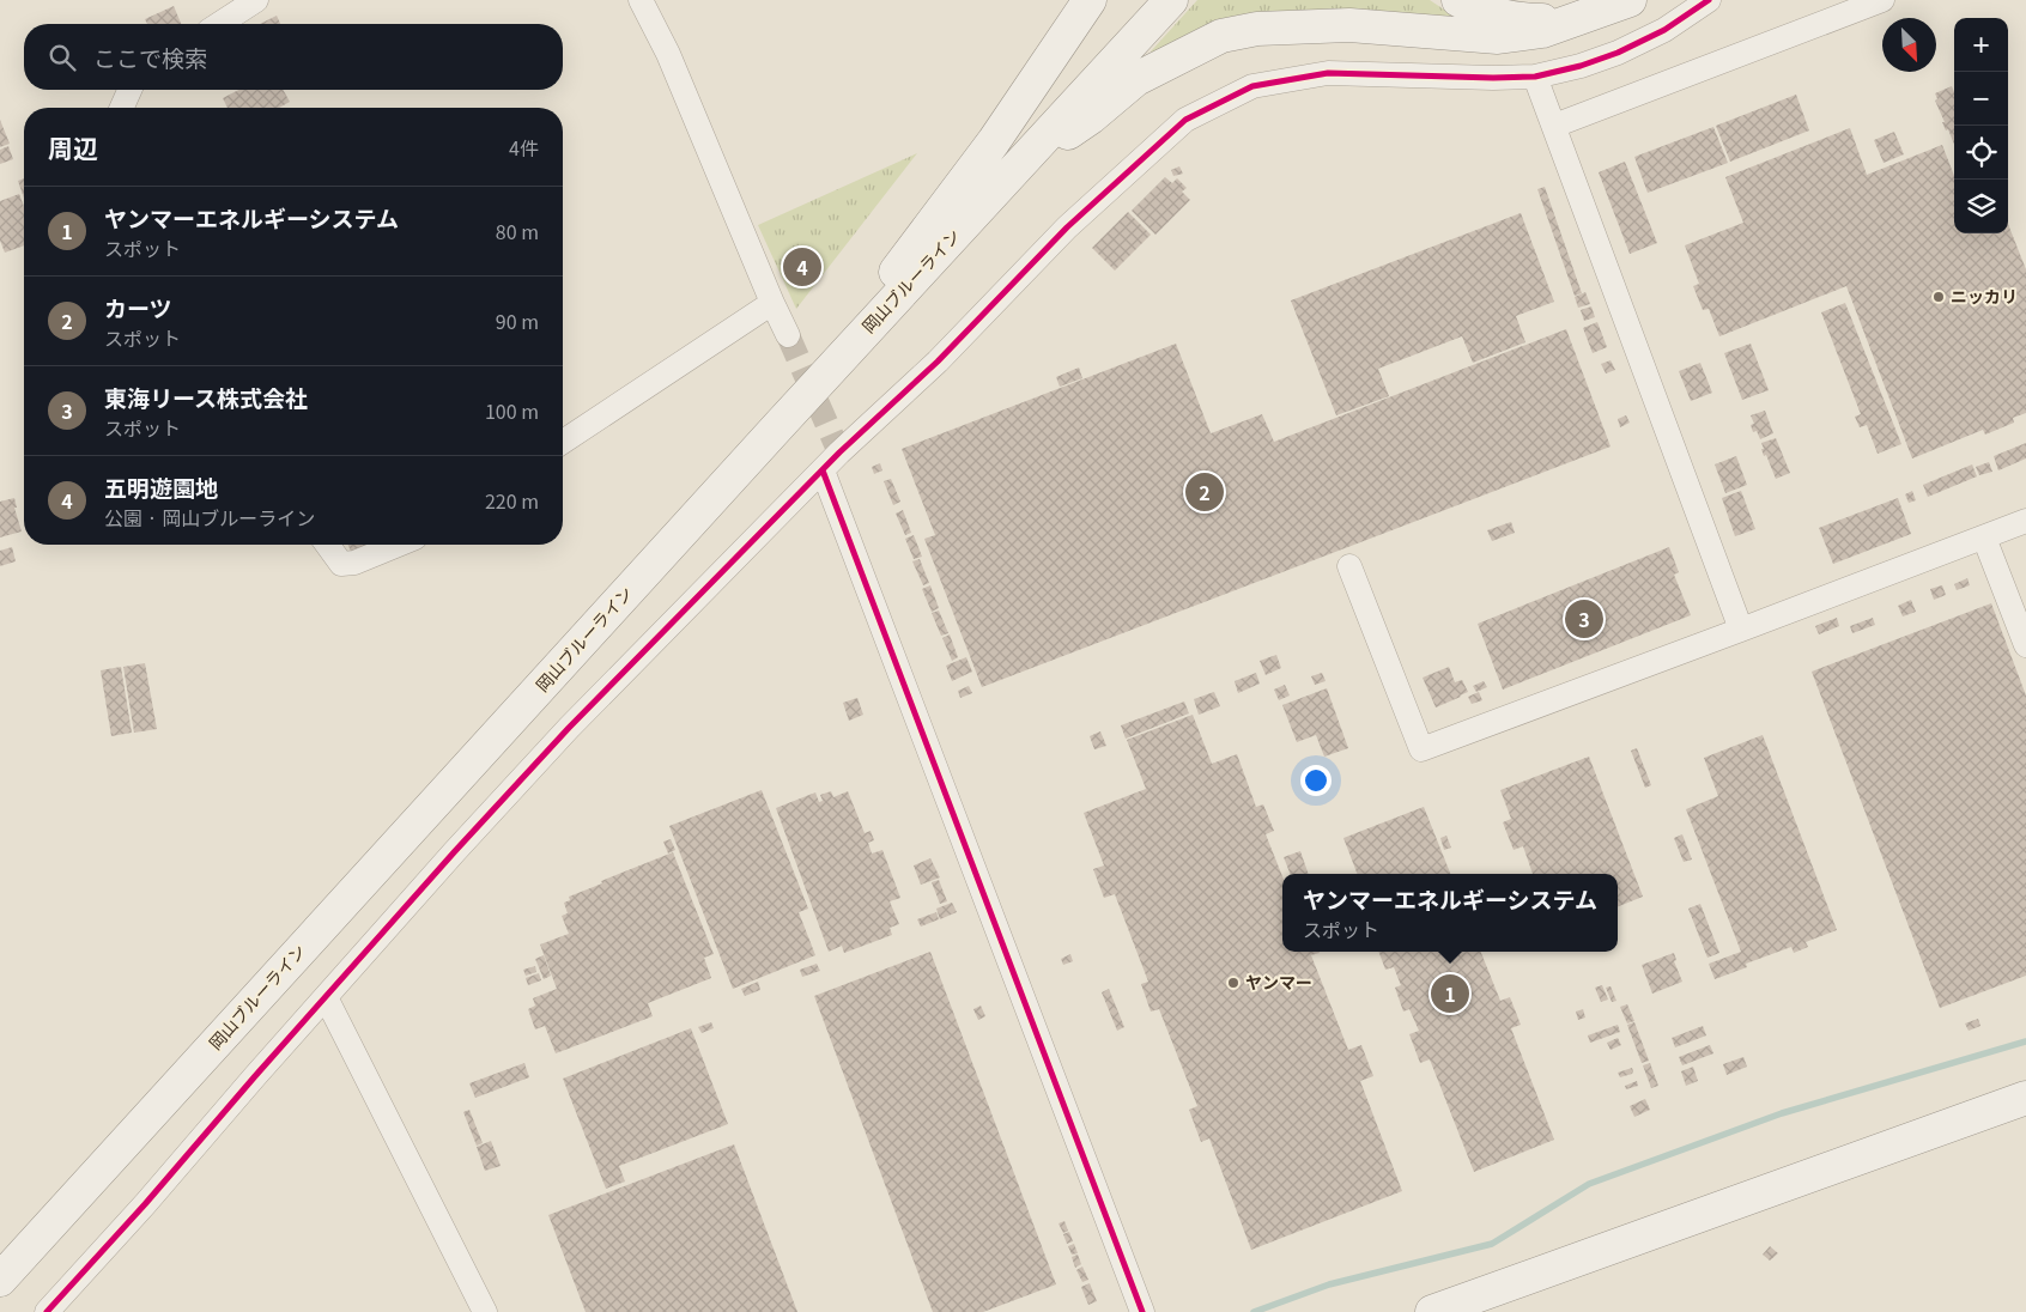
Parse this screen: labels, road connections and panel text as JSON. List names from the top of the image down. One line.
{"streets":{"main road":["岡山ブルーライン"]},"places":["ニッカリ","ヤンマー"],"north":"bottom right","page":{"map_buttons":["+","−"],"search":"ここで検索","heading":["周辺","4件"],"list":[{"mark":"1","name":"ヤンマーエネルギーシステム","note":"スポット","value":"80 m"},{"mark":"2","name":"カーツ","note":"スポット","value":"90 m"},{"mark":"3","name":"東海リース株式会社","note":"スポット","value":"100 m"},{"mark":"4","name":"五明遊園地","note":"公園 · 岡山ブルーライン","value":"220 m"}],"pins":["4","2","3","1"],"popup":["ヤンマーエネルギーシステム","スポット"]}}
